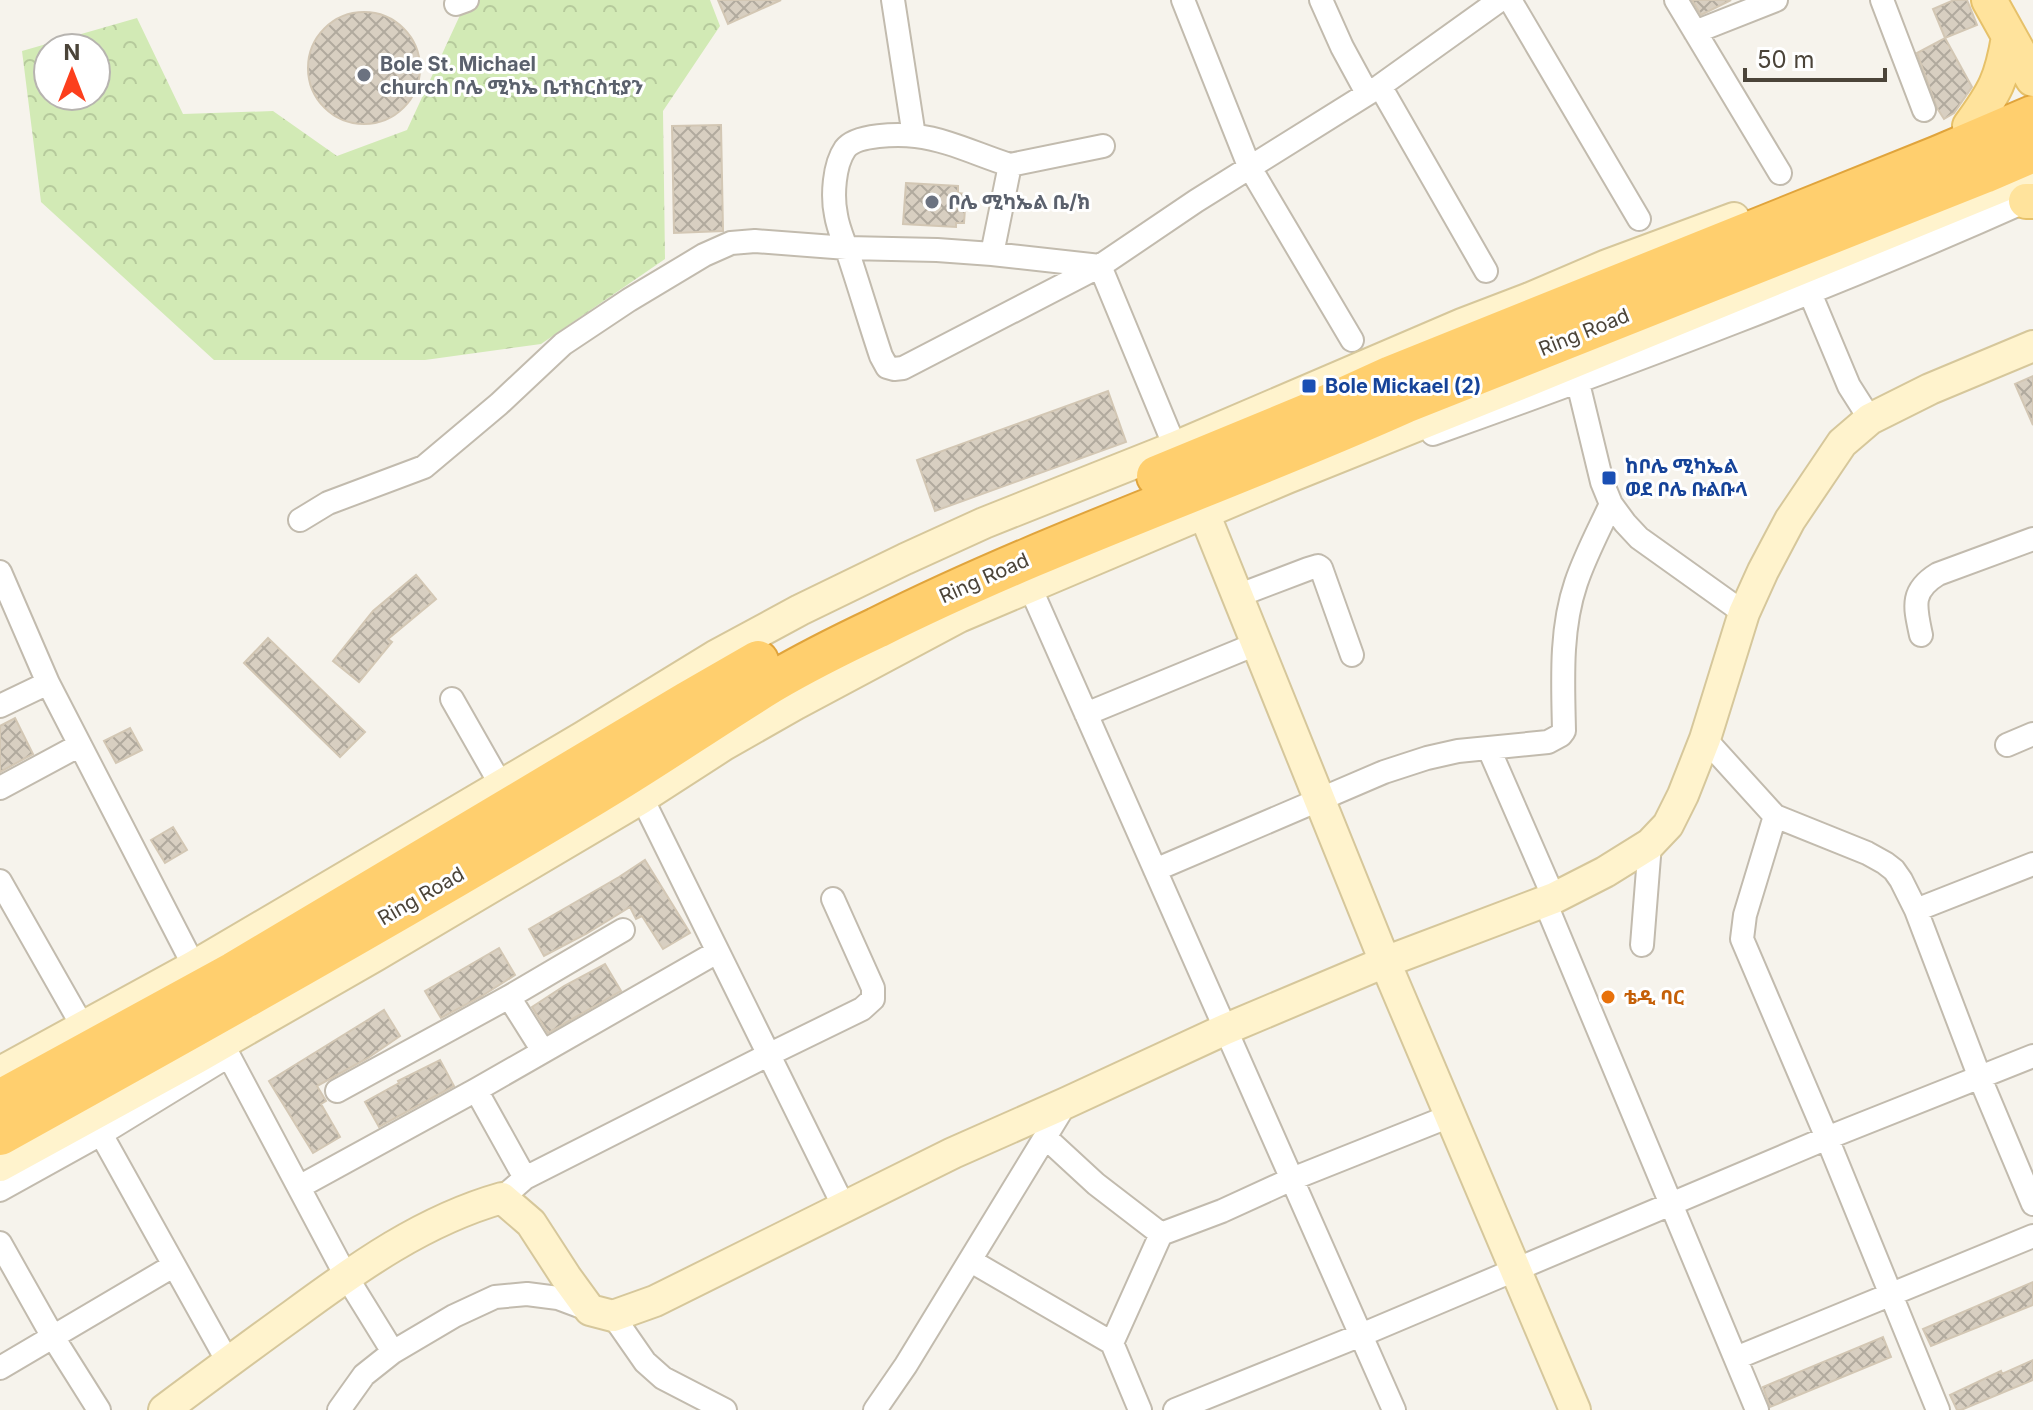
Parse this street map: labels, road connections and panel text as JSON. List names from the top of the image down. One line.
{"streets":{"highway":["Ring Road"]},"places":{"other":["Bole St. Michael church ቦሌ ሚካኤ ቤተክርስቲያን","ቦሌ ሚካኤል ቤ/ክ","ቴዲ ባር"],"transit":["Bole Mickael (2)","ከቦሌ ሚካኤል ወደ ቦሌ ቡልቡላ"]},"scale_bar":"50 m","north":"top"}
